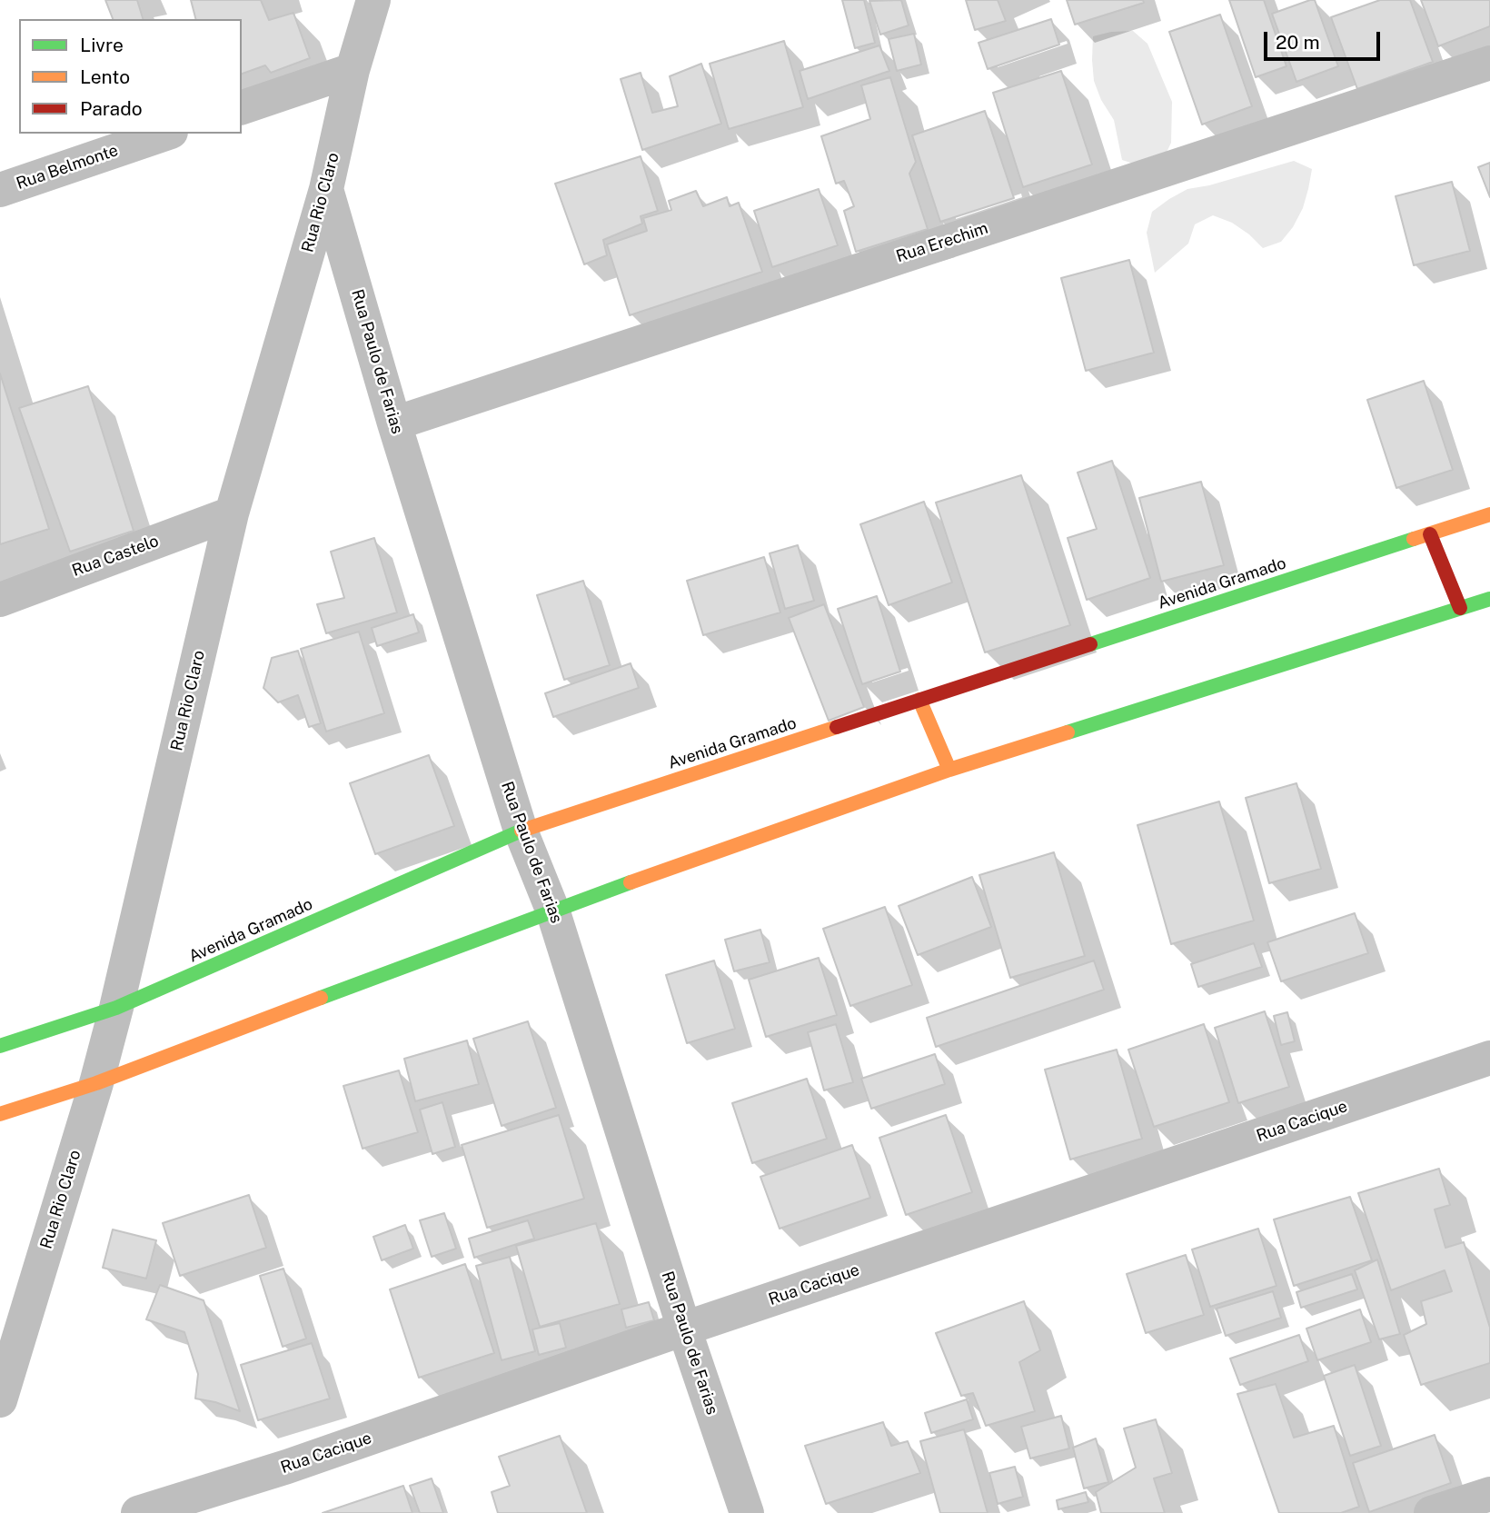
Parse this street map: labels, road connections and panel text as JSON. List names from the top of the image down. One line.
{"streets":{"street":["Rua Belmonte","Rua Rio Claro","Rua Erechim","Rua Paulo de Farias","Rua Castelo","Avenida Gramado","Rua Cacique"]},"crossings":[["Rua Rio Claro","Rua Paulo de Farias"],["Rua Rio Claro","Rua Castelo"],["Rua Rio Claro","Avenida Gramado"],["Rua Erechim","Rua Paulo de Farias"],["Rua Paulo de Farias","Avenida Gramado"],["Rua Paulo de Farias","Rua Cacique"]],"legend":["Livre","Lento","Parado"],"scale_bar":"20 m"}
